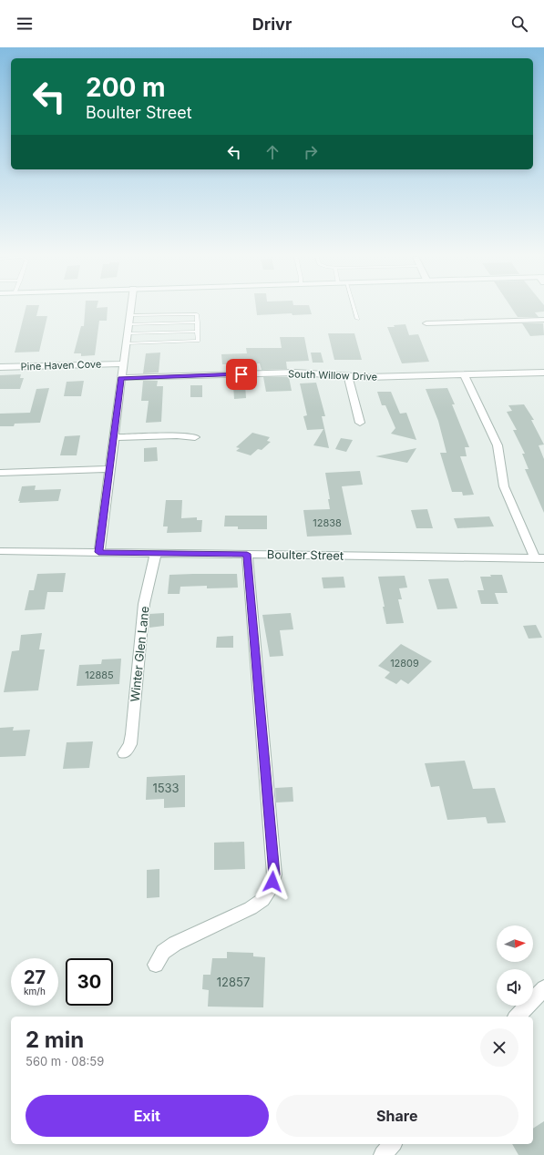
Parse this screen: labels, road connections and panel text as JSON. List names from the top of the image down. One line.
{"streets":{"street":["Pine Haven Cove","South Willow Drive","Boulter Street","Winter Glen Lane"]},"crossings":[["Boulter Street","Winter Glen Lane"]],"house_numbers":["12838","12809","12885","1533","12857"],"north":"right","page":{"header":"Drivr","turn":["200 m","Boulter Street"],"speed":"27 km/h","limit":"30","heading":["2 min","560 m · 08:59"],"buttons":["Exit","Share"]}}
